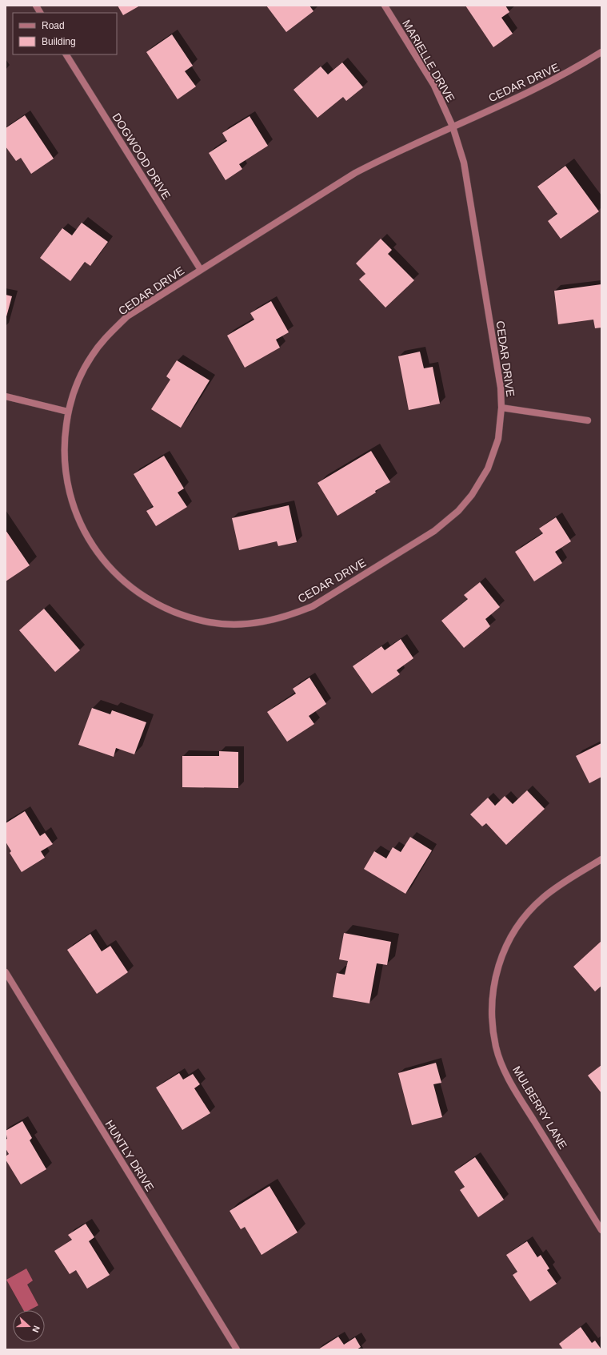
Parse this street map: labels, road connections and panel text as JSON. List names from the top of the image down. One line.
{"streets":{"street":["MARIELLE DRIVE","CEDAR DRIVE","DOGWOOD DRIVE","MULBERRY LANE","HUNTLY DRIVE"]},"crossings":[["MARIELLE DRIVE","CEDAR DRIVE"],["CEDAR DRIVE","DOGWOOD DRIVE"]],"legend":["Road","Building"],"north":"right"}
